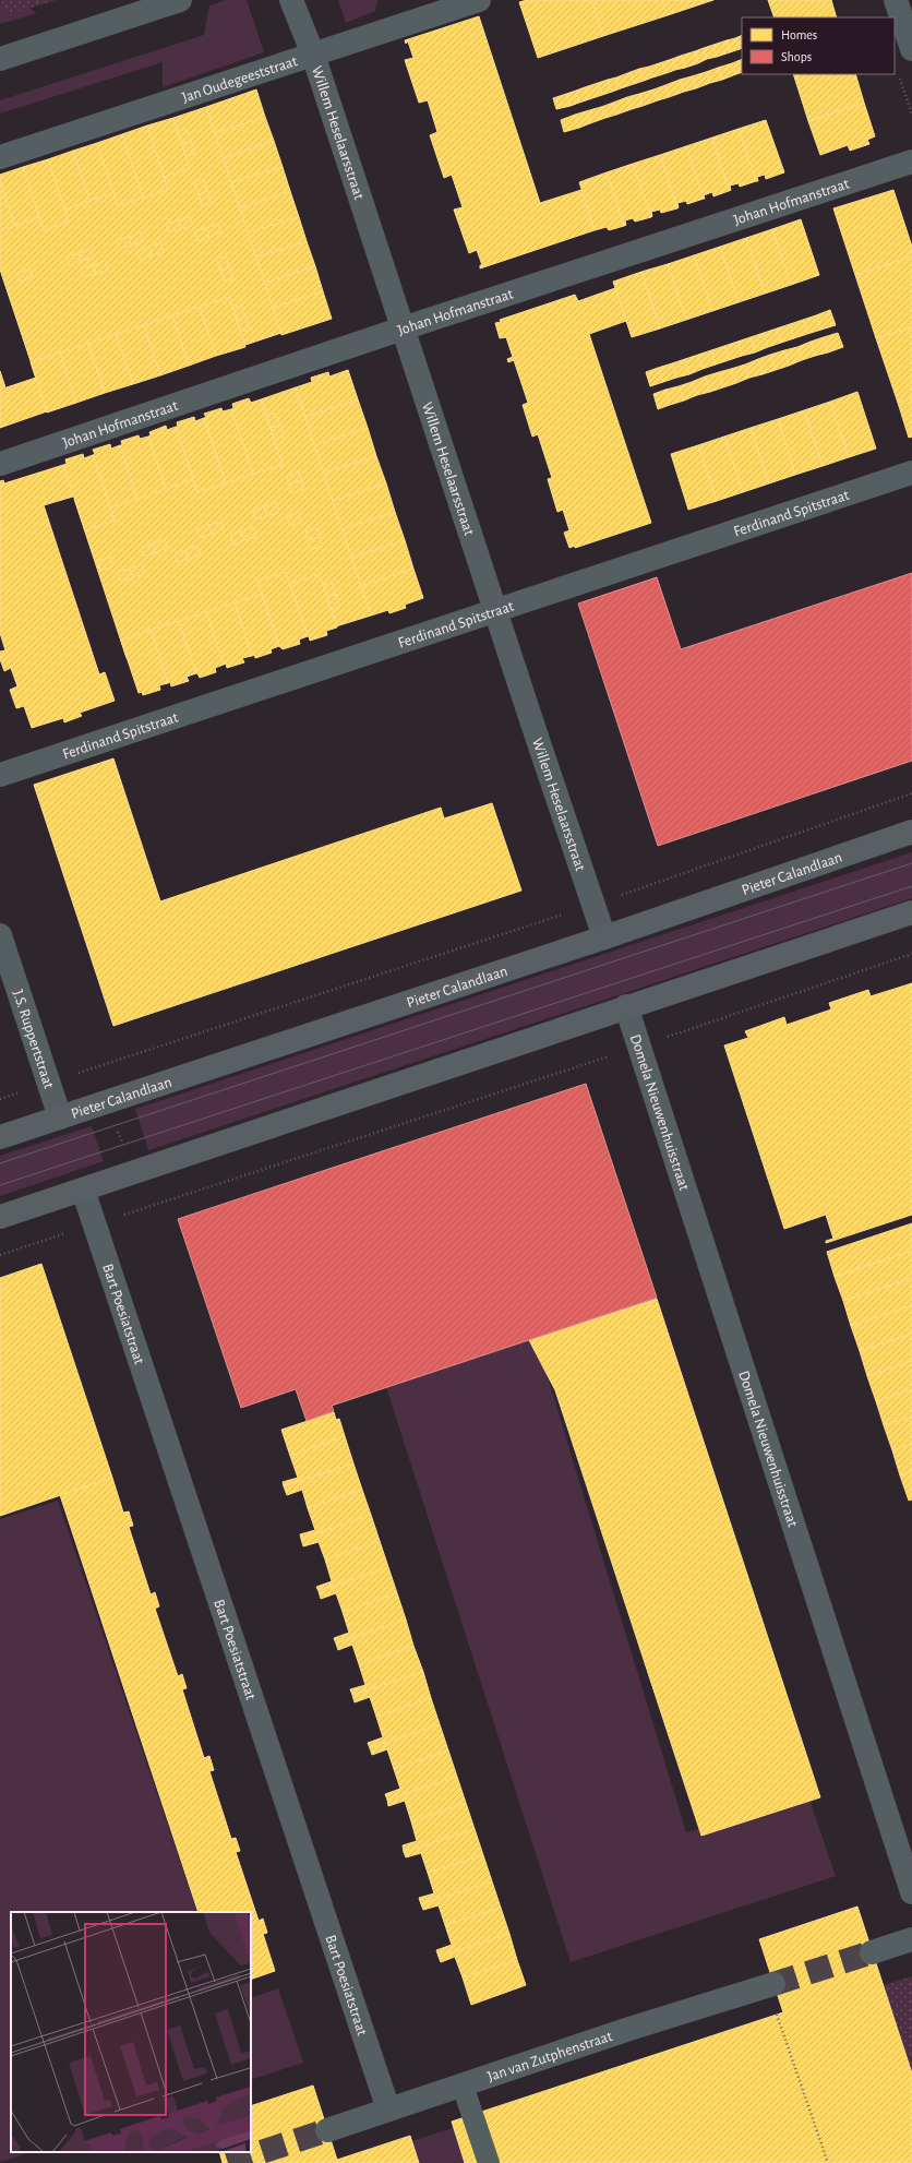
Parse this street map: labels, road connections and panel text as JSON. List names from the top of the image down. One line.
{"streets":{"street":["Jan Oudegeeststraat","Willem Heselaarsstraat","Johan Hofmanstraat","Ferdinand Spitstraat","Pieter Calandlaan","J.S. Ruppertstraat","Domela Nieuwenhuisstraat","Bart Poesiatstraat","Jan van Zutphenstraat"]},"crossings":[["Jan Oudegeeststraat","Willem Heselaarsstraat"],["Willem Heselaarsstraat","Johan Hofmanstraat"],["Willem Heselaarsstraat","Ferdinand Spitstraat"],["Willem Heselaarsstraat","Pieter Calandlaan"],["Pieter Calandlaan","J.S. Ruppertstraat"],["Bart Poesiatstraat","Jan van Zutphenstraat"]],"legend":["Homes","Shops"]}
